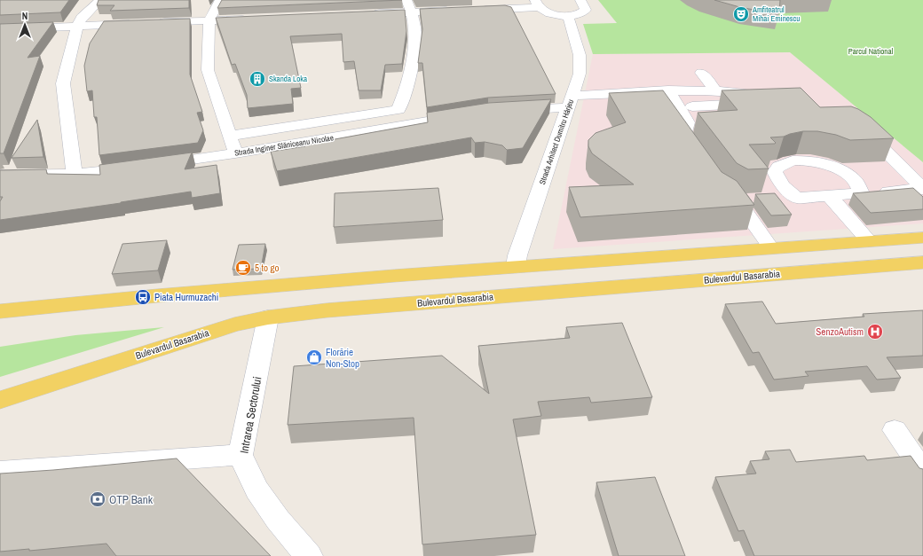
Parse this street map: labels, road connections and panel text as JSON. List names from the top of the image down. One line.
{"streets":{"main road":["Bulevardul Basarabia"],"street":["Strada Arhitect Dumitru Hârjeu","Strada Inginer Slăniceanu Nicolae","Intrarea Sectorului"]},"crossings":[["Bulevardul Basarabia","Intrarea Sectorului"]],"parks":["Parcul Național"],"places":{"theatre":["Amfiteatrul Mihai Eminescu"],"building":["Skanda Loka"],"cafe":["5 to go"],"bus stop":["Piata Hurmuzachi"],"hospital":["SenzoAutism"],"shop":["Florărie Non-Stop"],"bank":["OTP Bank"]},"north":"top"}
